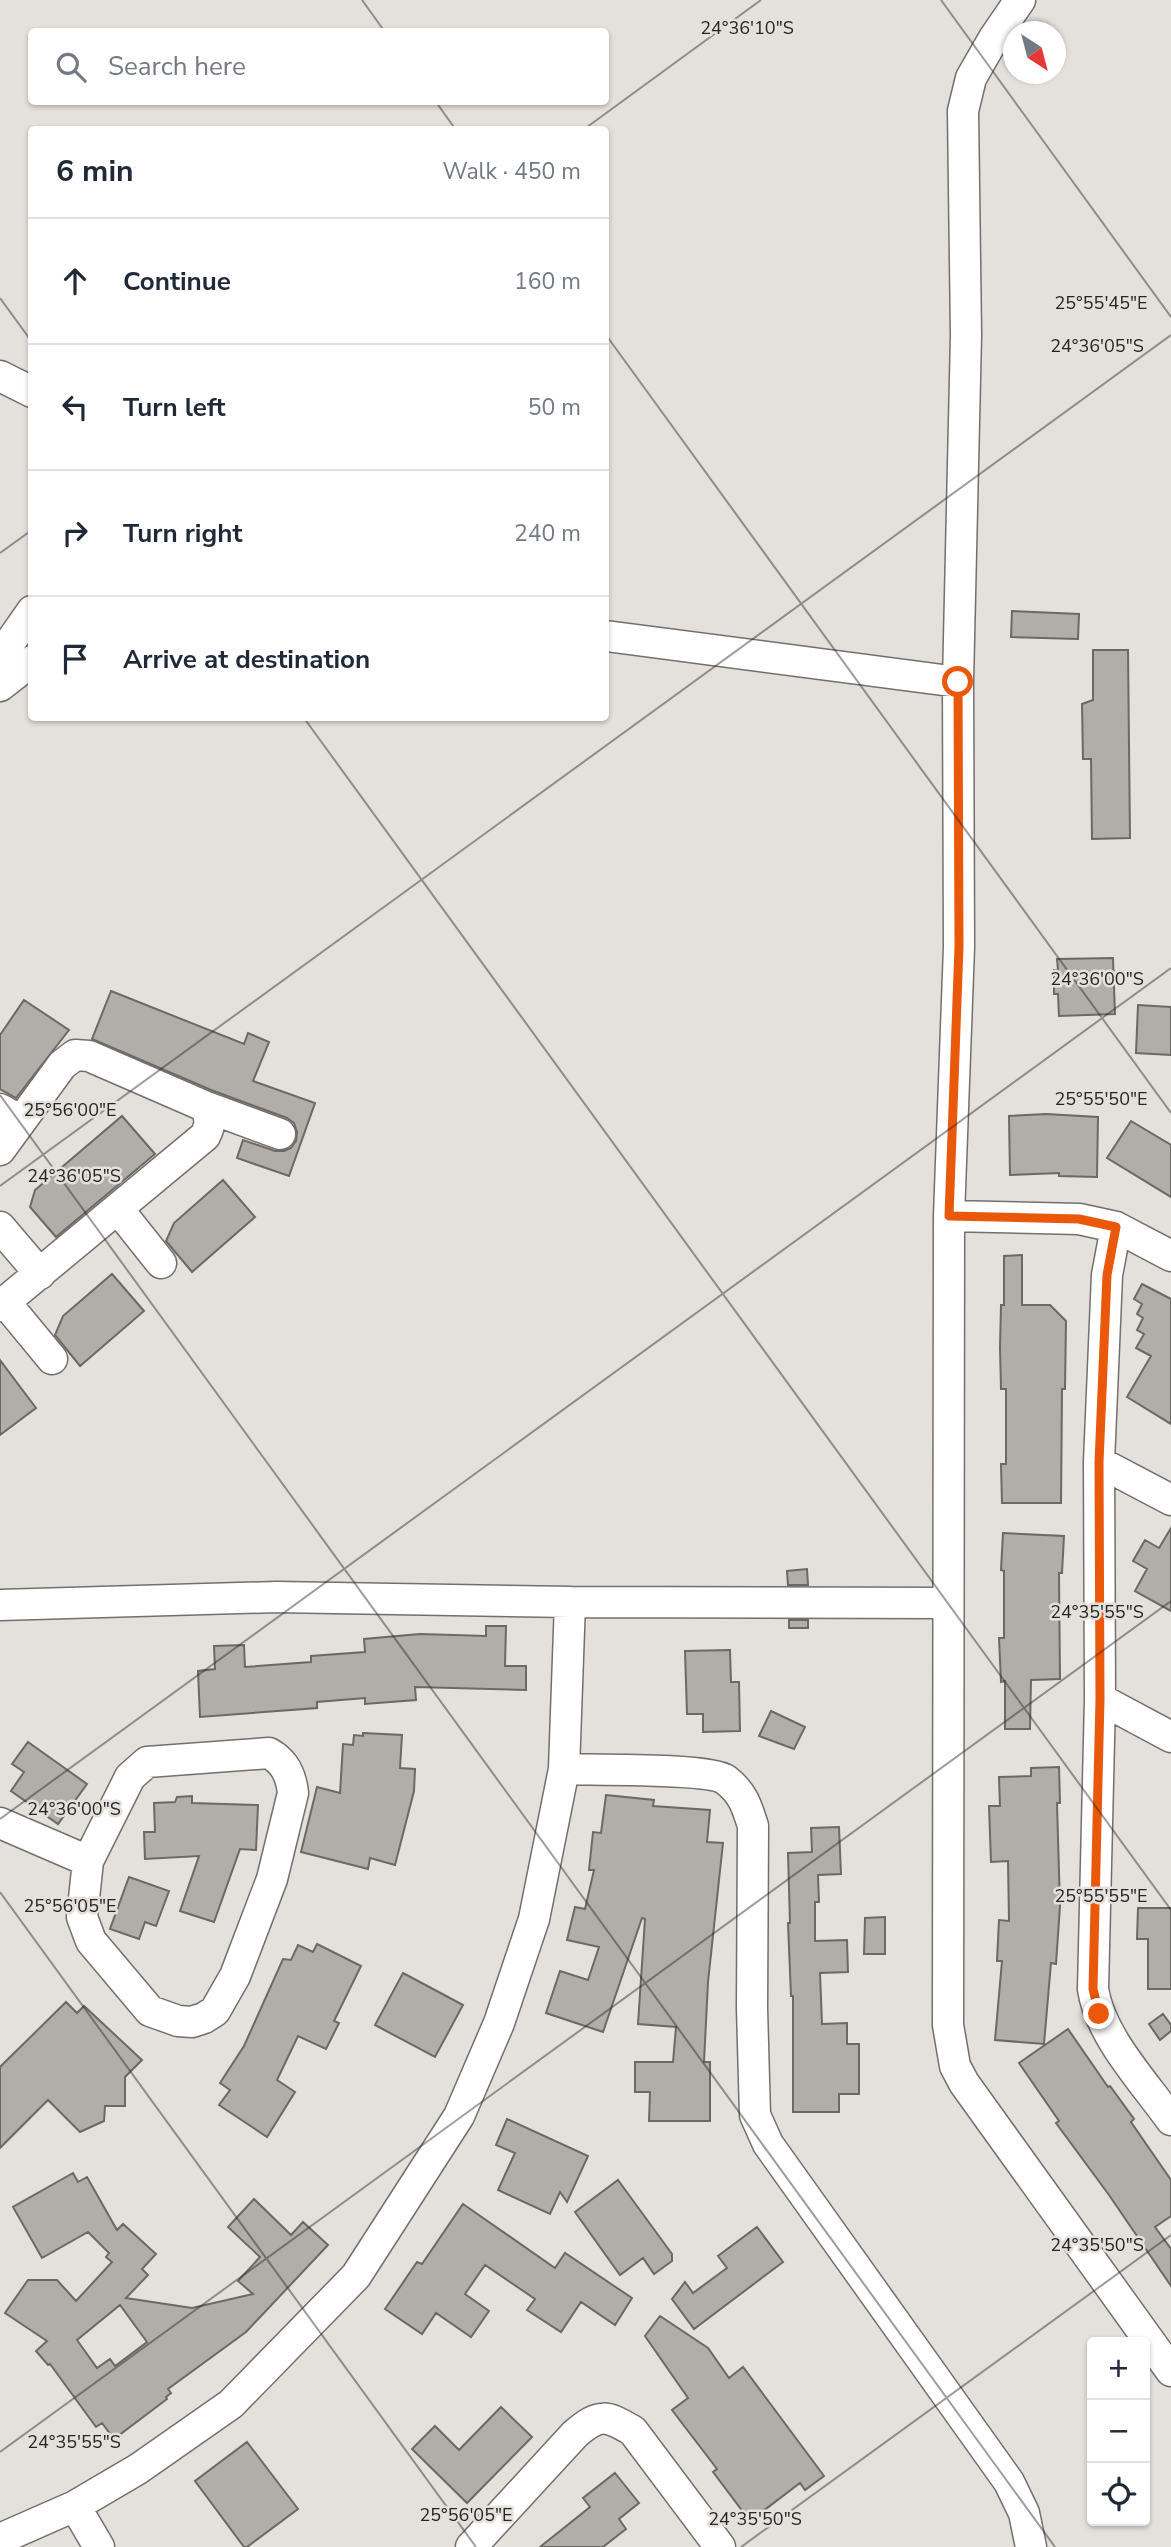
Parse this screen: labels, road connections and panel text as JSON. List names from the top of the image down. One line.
{"north":"bottom right","page":{"search":"Search here","heading":["6 min","Walk · 450 m"],"list":[["Continue","160 m"],["Turn left","50 m"],["Turn right","240 m"],"Arrive at destination"],"map_buttons":["+","−"]},"coordinates":["24°36'10\"S","25°55'45\"E","24°36'05\"S","24°36'00\"S","25°55'50\"E","25°56'00\"E","24°35'55\"S","25°55'55\"E","25°56'05\"E","24°35'50\"S"]}
